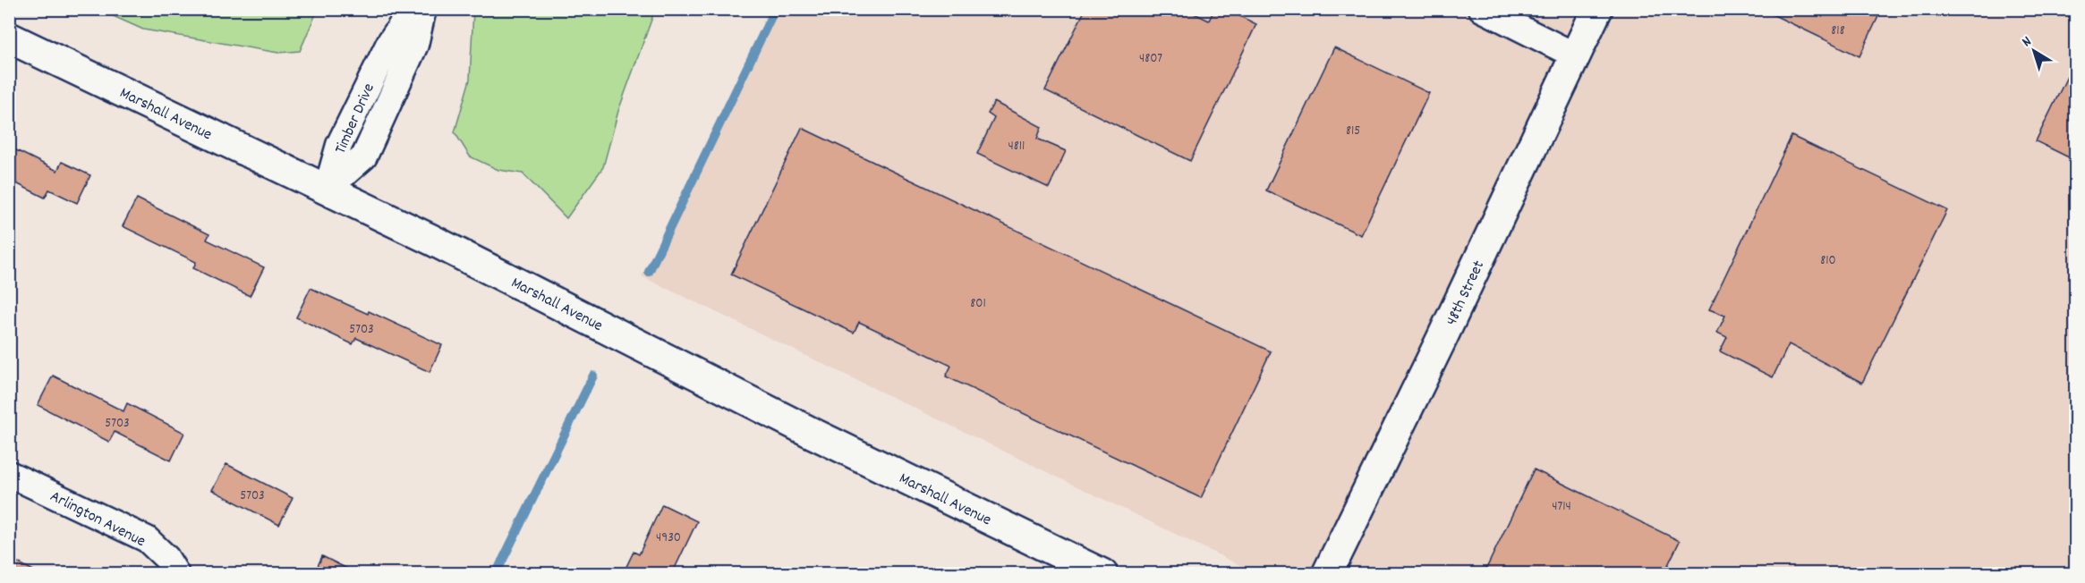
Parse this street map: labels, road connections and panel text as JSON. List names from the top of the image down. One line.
{"streets":{"street":["Marshall Avenue","Timber Drive","48th Street","Arlington Avenue"]},"crossings":[["Marshall Avenue","Timber Drive"]],"house_numbers":["818","4807","815","4811","810","801","5703","5703","5703","4714","4930"],"north":"top left"}
